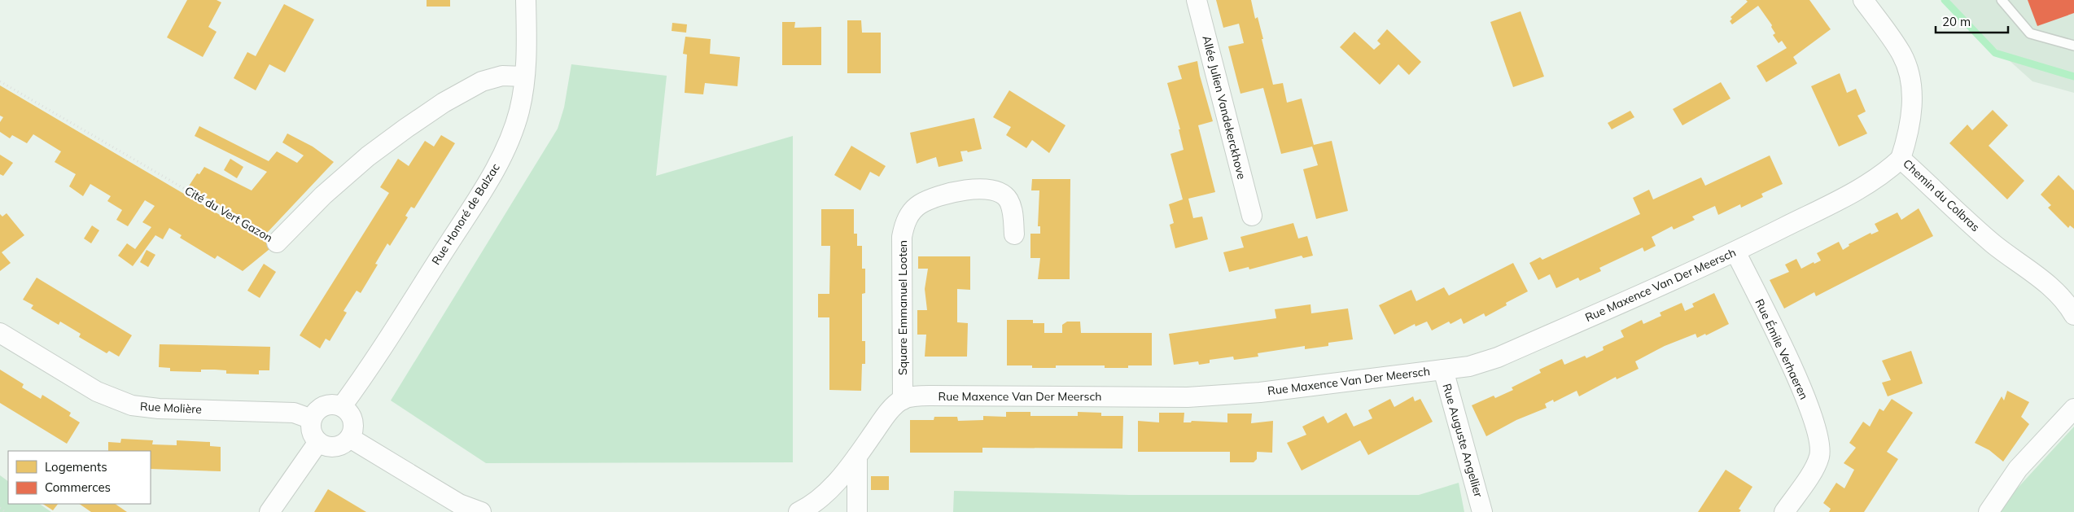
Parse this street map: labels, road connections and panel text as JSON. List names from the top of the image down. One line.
{"streets":{"street":["Allée Julien Vandekerckhove","Chemin du Colbras","Cité du Vert Gazon","Rue Honoré de Balzac","Rue Maxence Van Der Meersch","Square Emmanuel Looten","Rue Émile Verhaeren","Rue Molière","Rue Auguste Angellier"]},"crossings":[["Chemin du Colbras","Rue Maxence Van Der Meersch"],["Cité du Vert Gazon","Rue Honoré de Balzac"],["Rue Honoré de Balzac","Rue Molière"],["Rue Maxence Van Der Meersch","Square Emmanuel Looten"],["Rue Maxence Van Der Meersch","Rue Émile Verhaeren"],["Rue Maxence Van Der Meersch","Rue Auguste Angellier"]],"legend":["Logements","Commerces"],"scale_bar":"20 m"}
